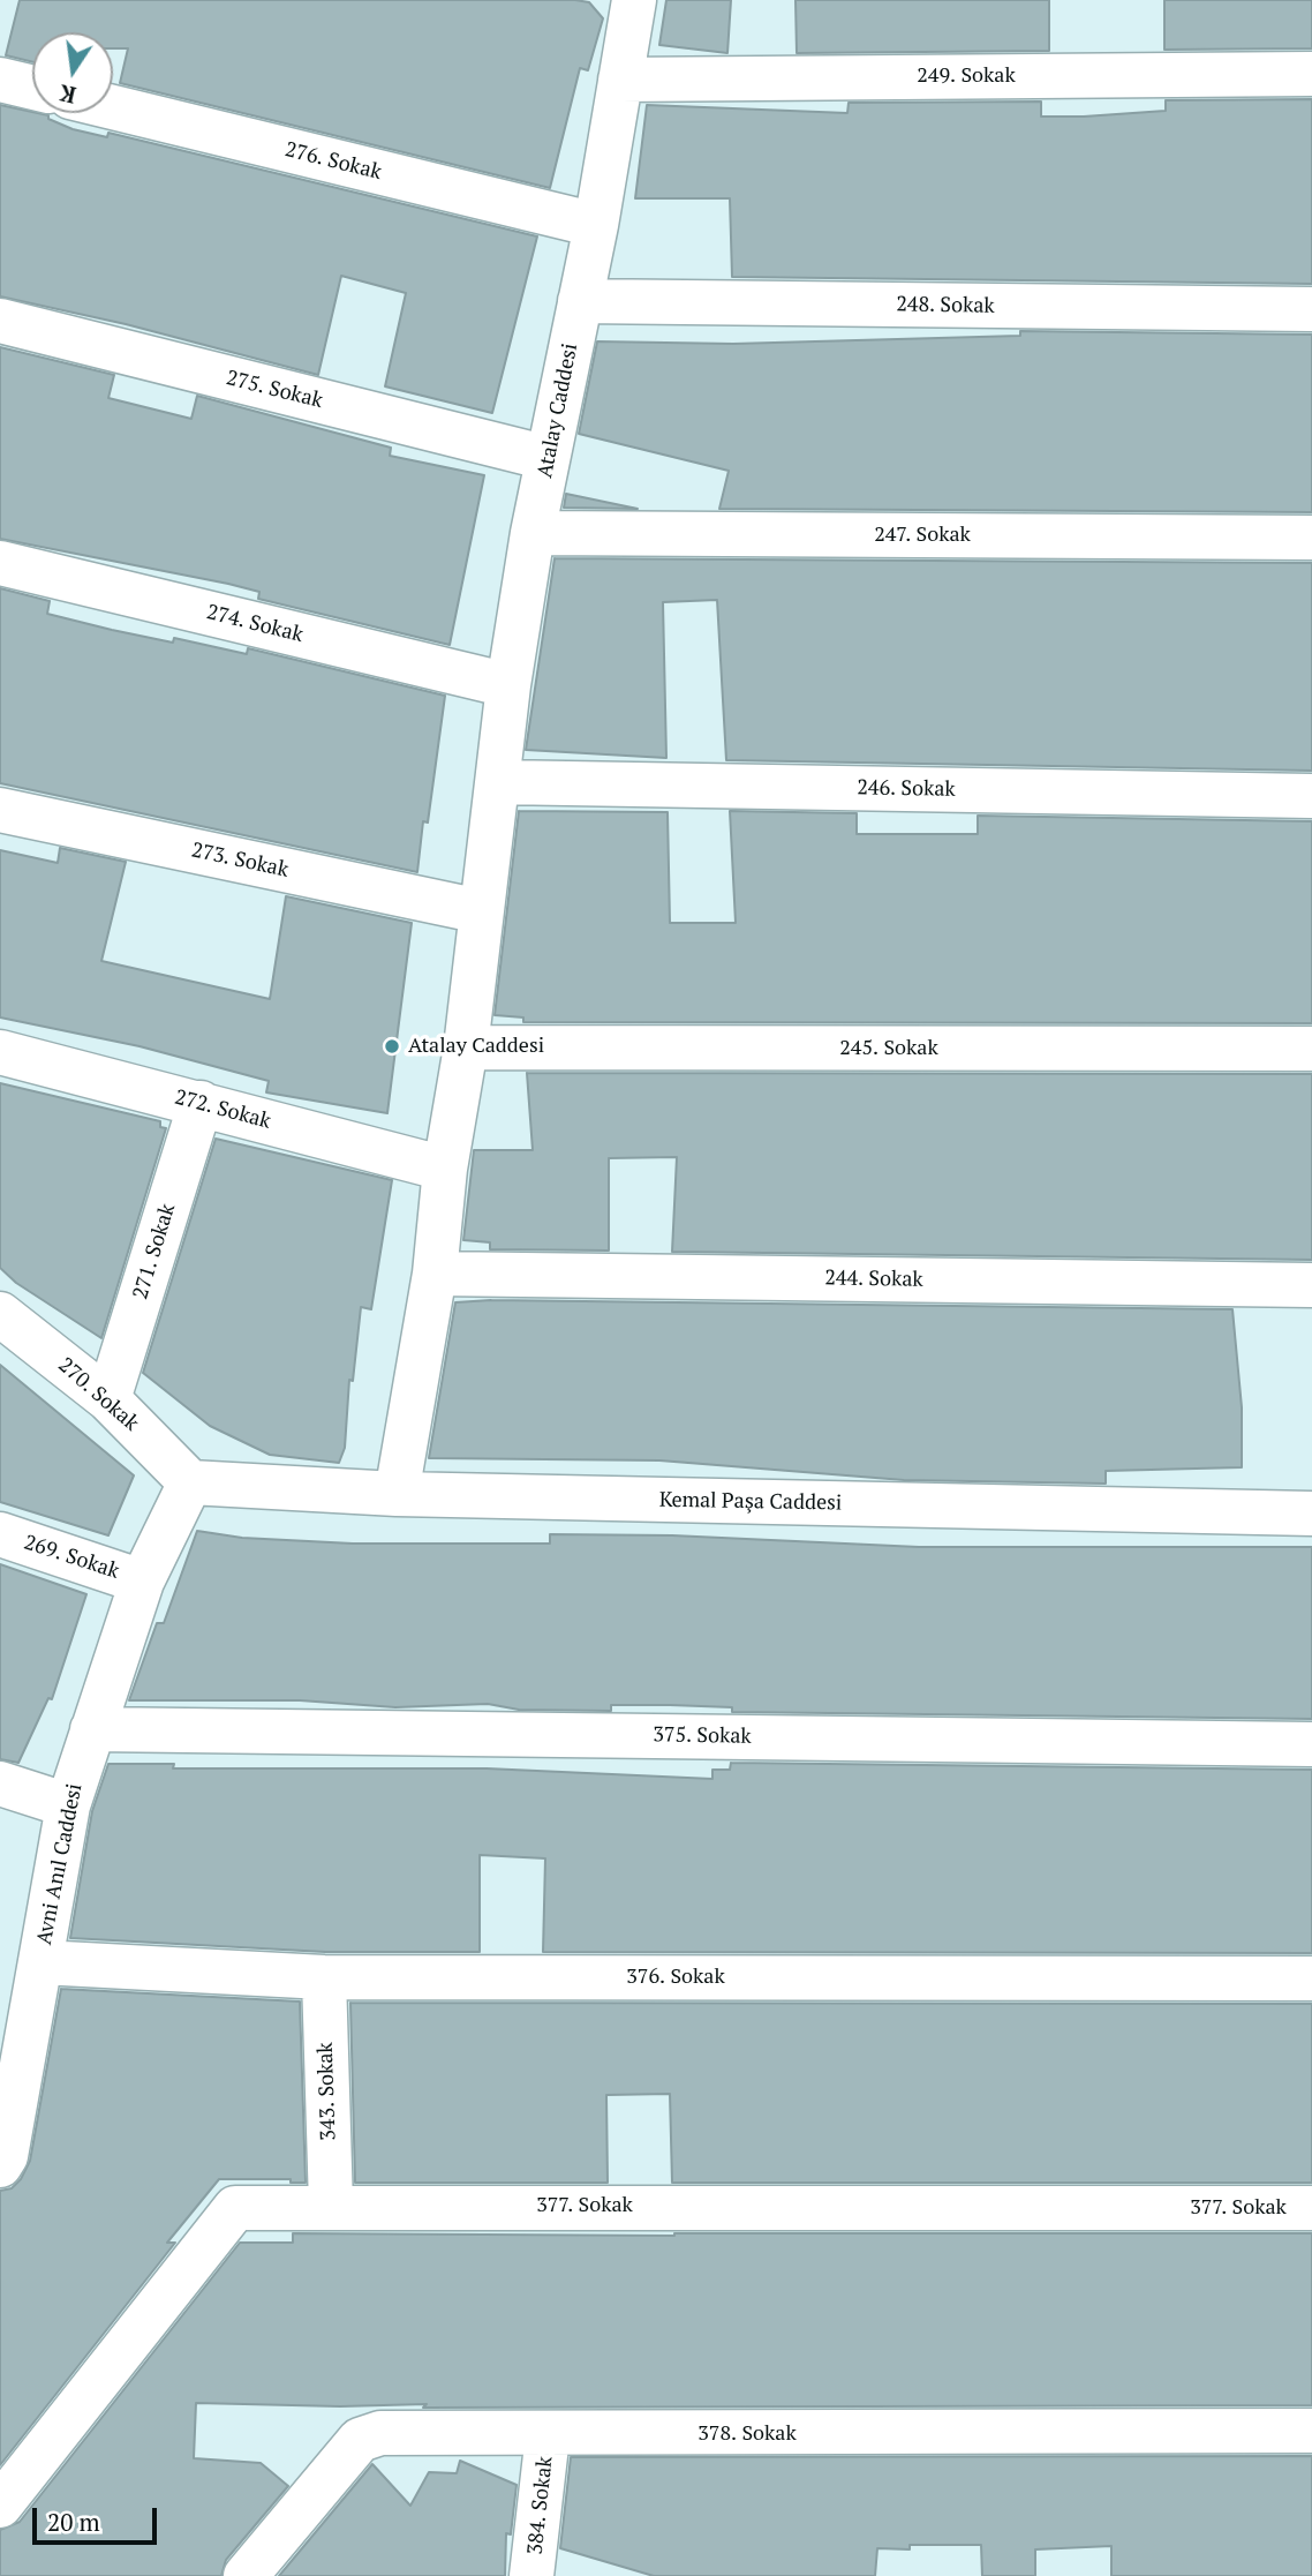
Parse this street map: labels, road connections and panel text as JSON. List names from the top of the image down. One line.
{"streets":{"street":["249. Sokak","276. Sokak","248. Sokak","275. Sokak","Atalay Caddesi","247. Sokak","274. Sokak","246. Sokak","273. Sokak","245. Sokak","272. Sokak","271. Sokak","244. Sokak","270. Sokak","Kemal Paşa Caddesi","269. Sokak","375. Sokak","Avni Anıl Caddesi","376. Sokak","343. Sokak","377. Sokak","378. Sokak","384. Sokak"]},"crossings":[["249. Sokak","Atalay Caddesi"],["276. Sokak","Atalay Caddesi"],["248. Sokak","Atalay Caddesi"],["275. Sokak","Atalay Caddesi"],["Atalay Caddesi","247. Sokak"],["Atalay Caddesi","274. Sokak"],["Atalay Caddesi","246. Sokak"],["Atalay Caddesi","273. Sokak"],["Atalay Caddesi","245. Sokak"],["Atalay Caddesi","272. Sokak"],["Atalay Caddesi","244. Sokak"],["Atalay Caddesi","Kemal Paşa Caddesi"],["272. Sokak","271. Sokak"],["271. Sokak","270. Sokak"],["270. Sokak","Kemal Paşa Caddesi"],["270. Sokak","Avni Anıl Caddesi"],["Kemal Paşa Caddesi","Avni Anıl Caddesi"],["269. Sokak","Avni Anıl Caddesi"],["375. Sokak","Avni Anıl Caddesi"],["Avni Anıl Caddesi","376. Sokak"],["376. Sokak","343. Sokak"],["343. Sokak","377. Sokak"],["378. Sokak","384. Sokak"]],"places":["Atalay Caddesi"],"scale_bar":"20 m","north":"bottom"}
